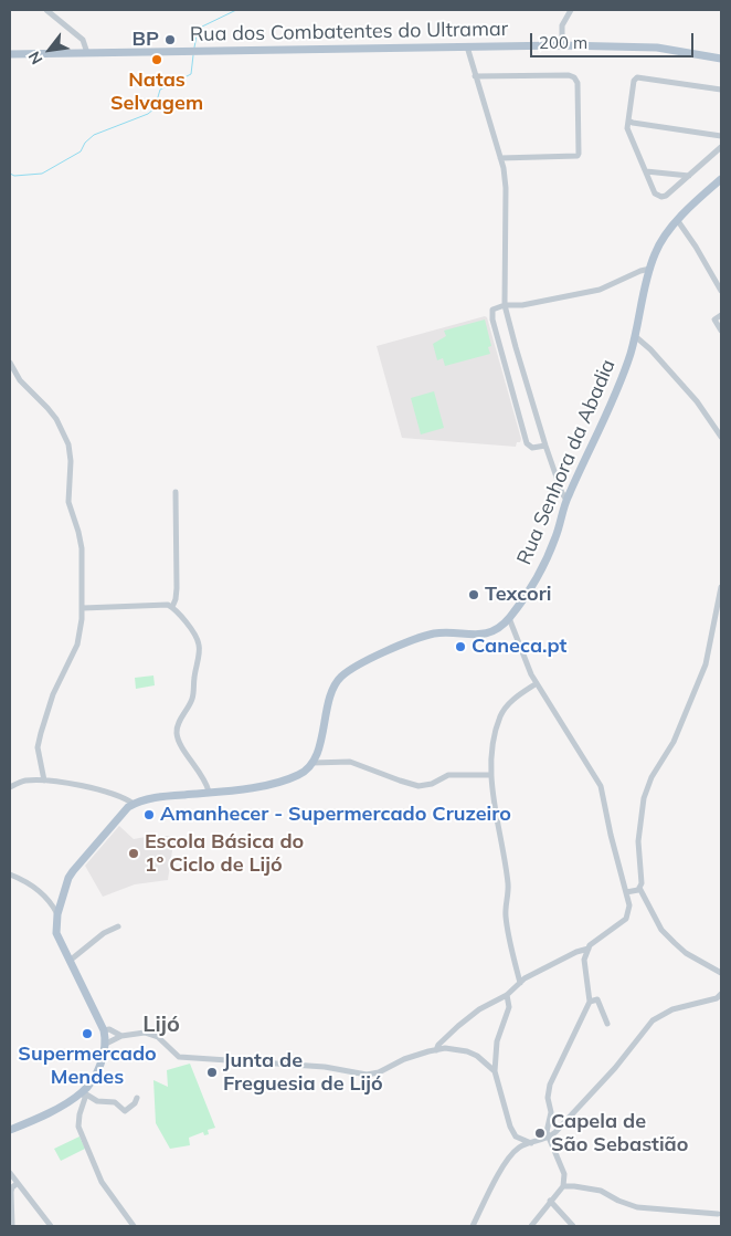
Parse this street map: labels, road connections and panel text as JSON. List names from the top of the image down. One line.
{"streets":{"main road":["Rua dos Combatentes do Ultramar","Rua Senhora da Abadia"]},"districts":["Lijó"],"places":["BP","Natas Selvagem","Texcori","Caneca.pt","Amanhecer - Supermercado Cruzeiro","Escola Básica do 1º Ciclo de Lijó","Supermercado Mendes","Junta de Freguesia de Lijó","Capela de São Sebastião"],"scale_bar":"200 m","north":"bottom left"}
